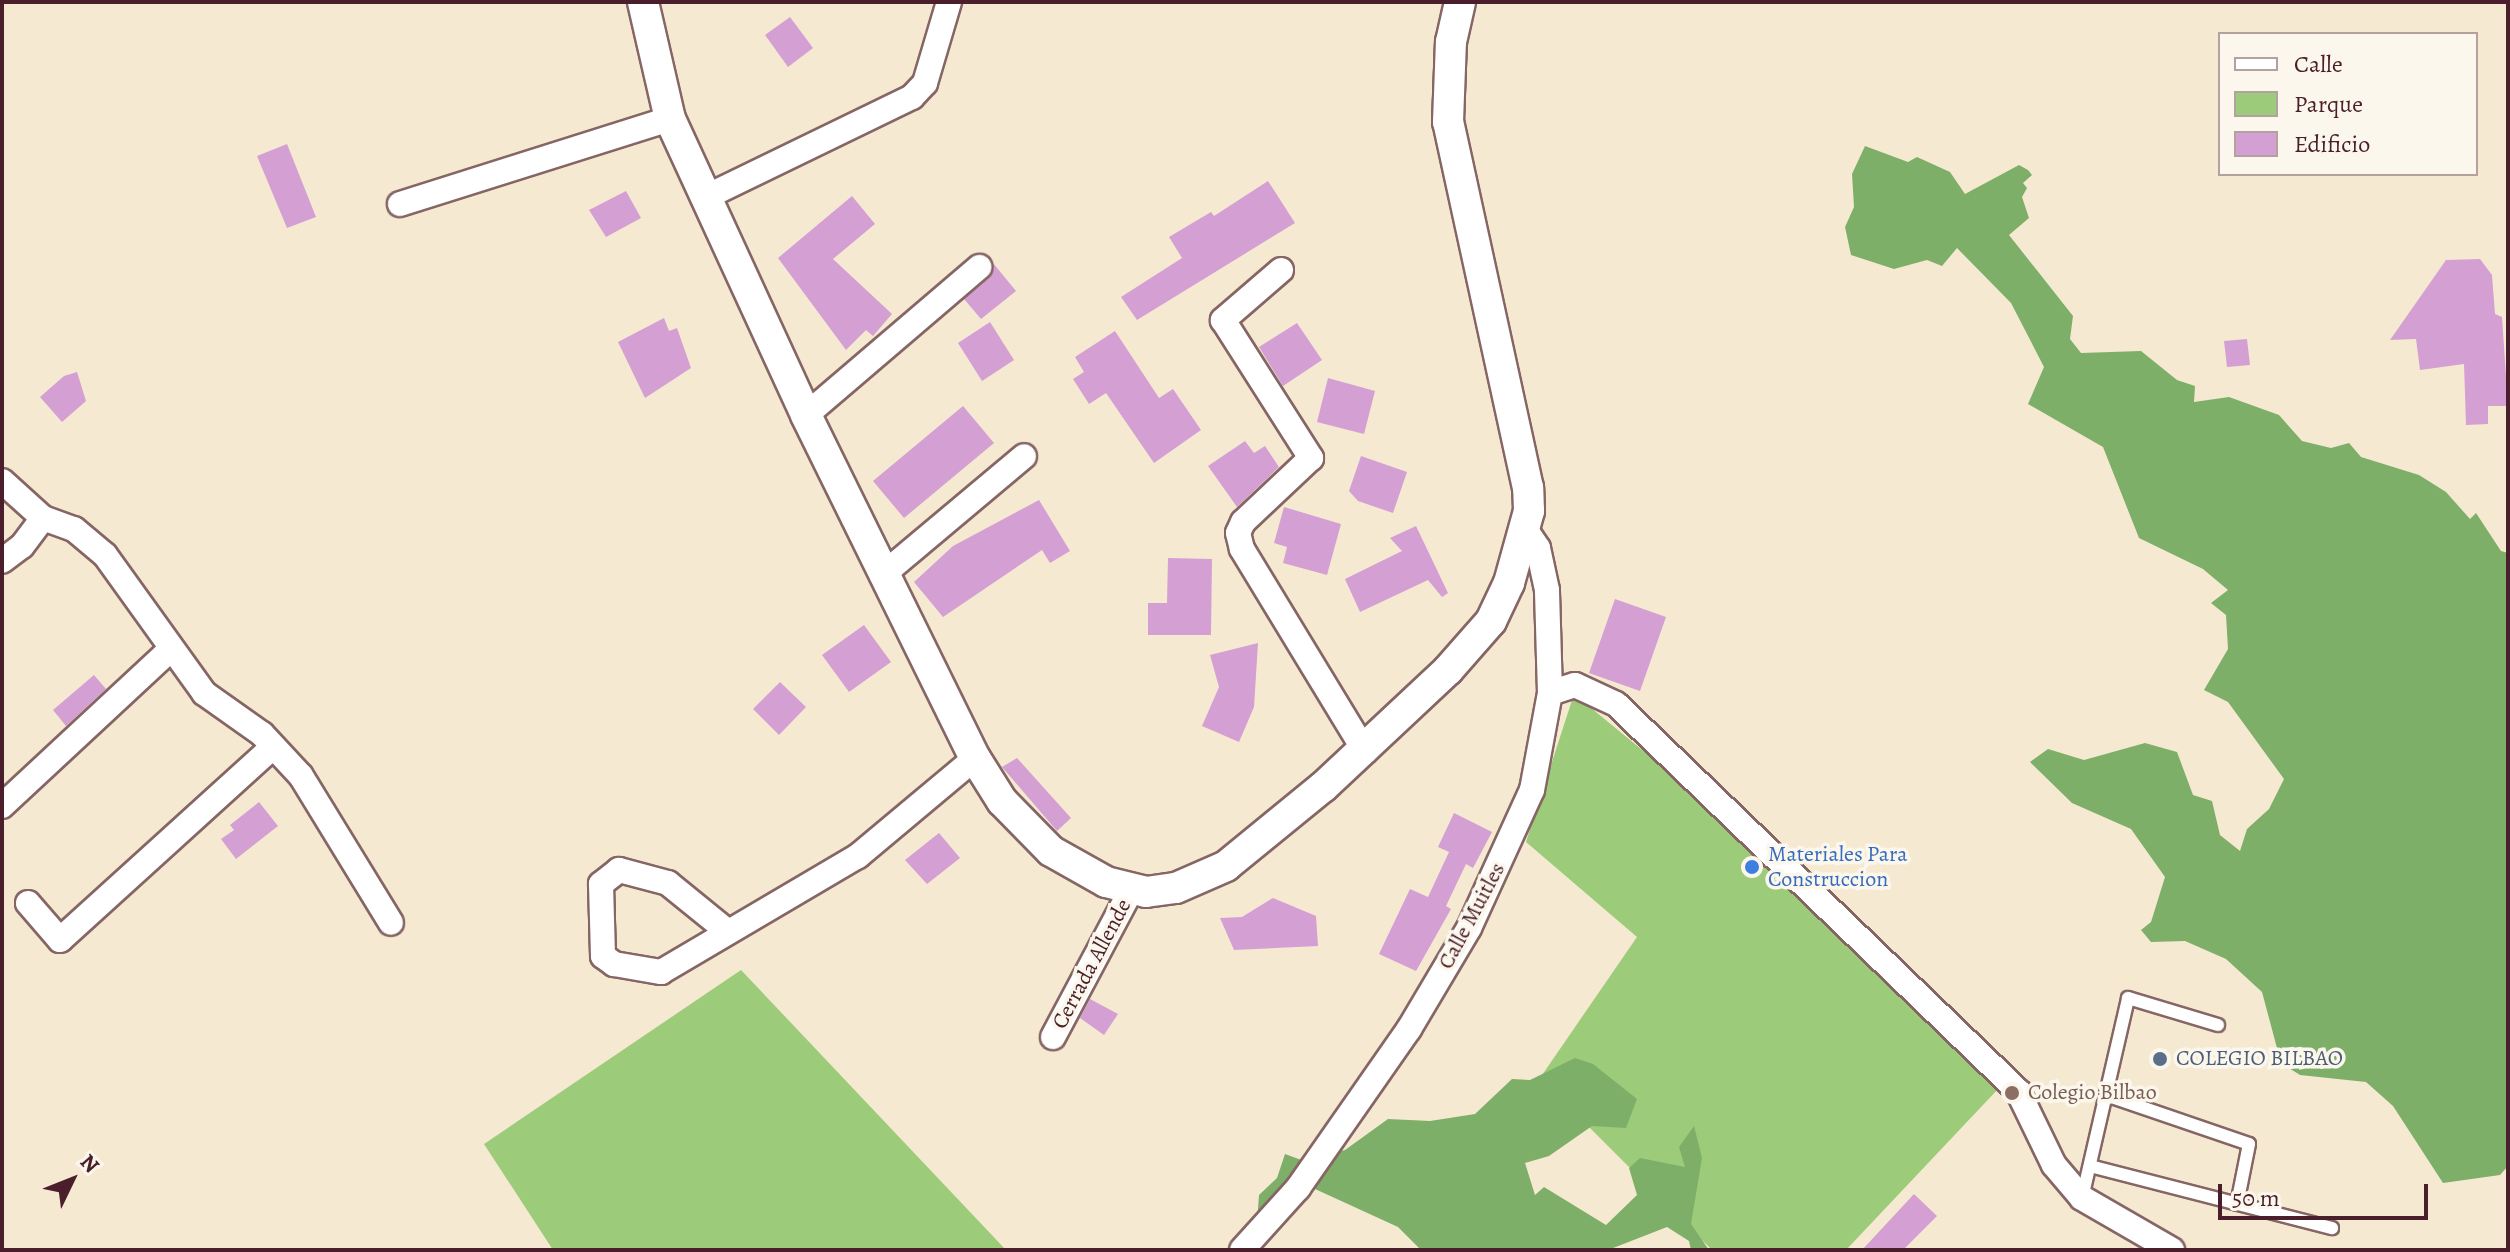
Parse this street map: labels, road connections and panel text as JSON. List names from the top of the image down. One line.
{"streets":{"street":["Calle Muitles","Cerrada Allende"]},"places":["Materiales Para Construccion","COLEGIO BILBAO","Colegio Bilbao"],"legend":["Calle","Parque","Edificio"],"scale_bar":"50 m","north":"top right"}
